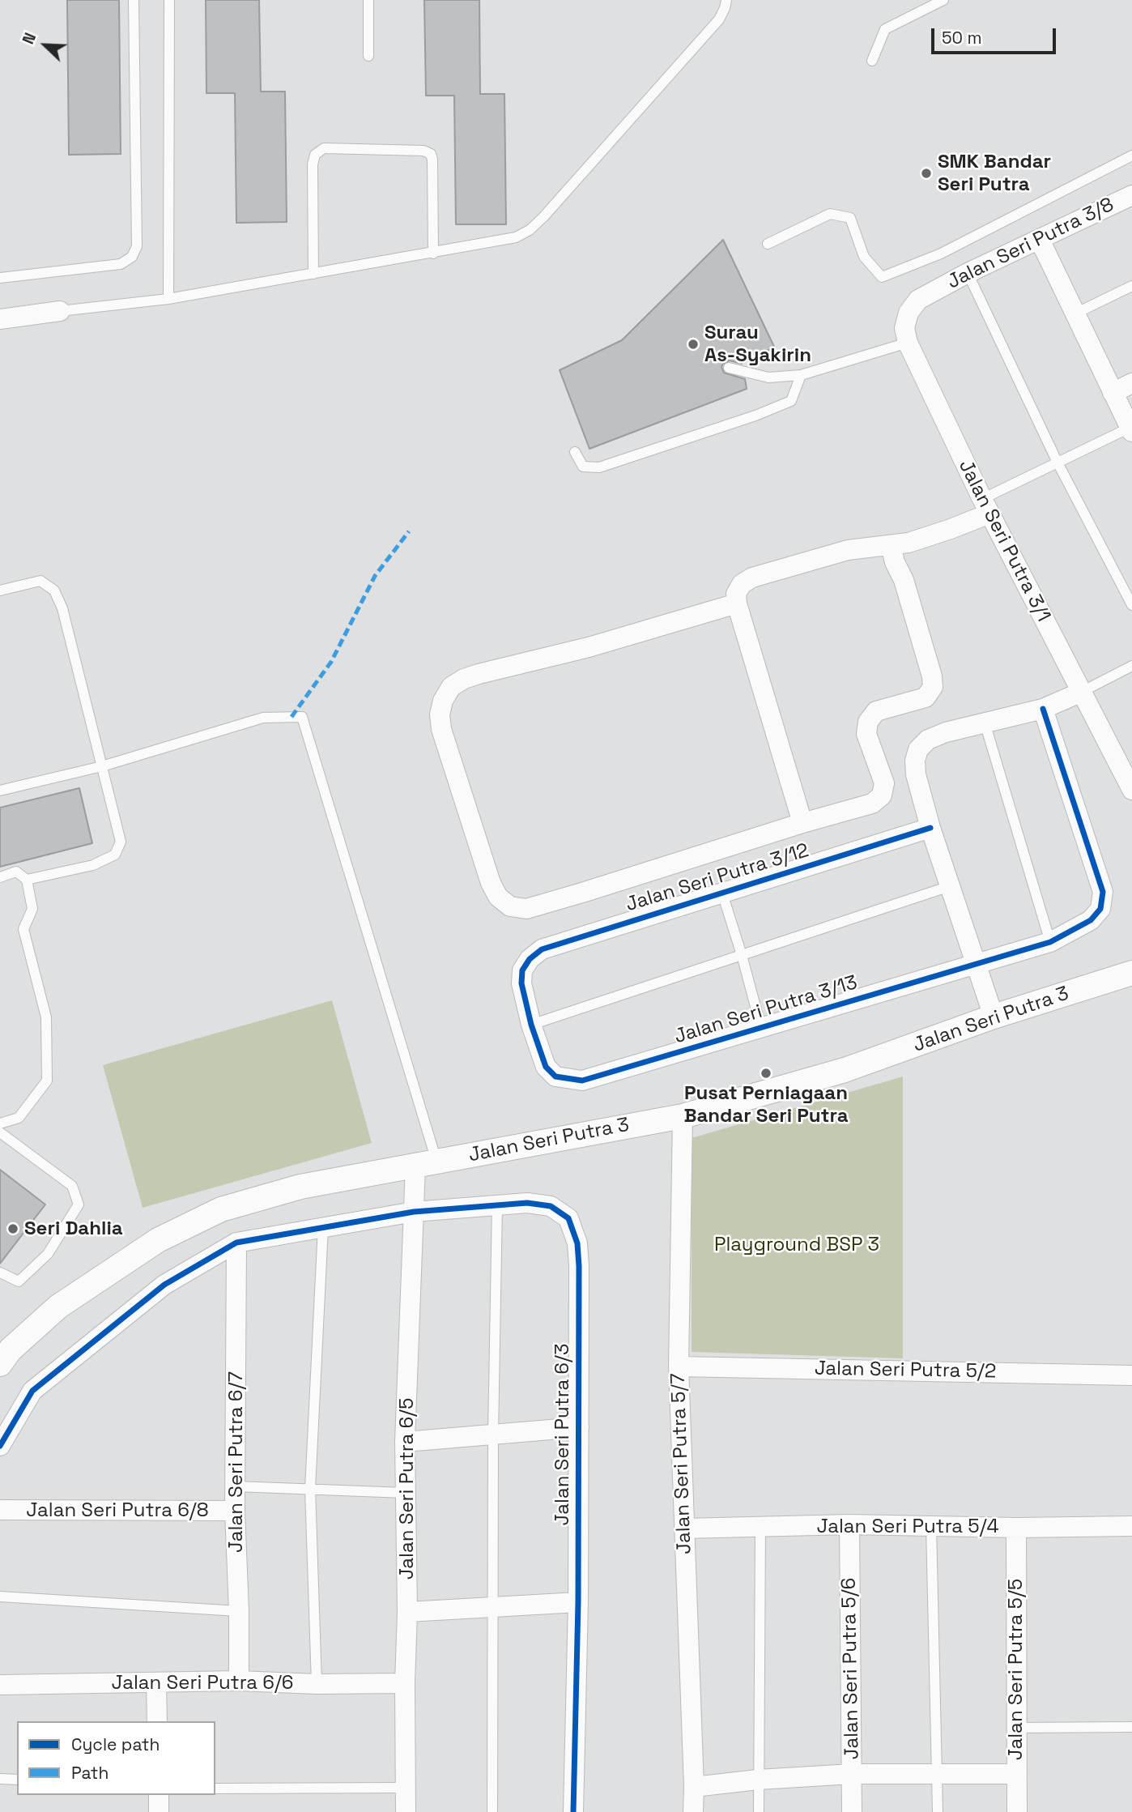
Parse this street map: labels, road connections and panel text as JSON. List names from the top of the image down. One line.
{"streets":{"street":["Jalan Seri Putra 3/8","Jalan Seri Putra 3/1","Jalan Seri Putra 3/12","Jalan Seri Putra 3/13","Jalan Seri Putra 3","Jalan Seri Putra 5/2","Jalan Seri Putra 6/3","Jalan Seri Putra 6/7","Jalan Seri Putra 5/7","Jalan Seri Putra 6/5","Jalan Seri Putra 6/8","Jalan Seri Putra 5/4","Jalan Seri Putra 5/6","Jalan Seri Putra 5/5","Jalan Seri Putra 6/6"]},"crossings":[["Jalan Seri Putra 3/8","Jalan Seri Putra 3/1"],["Jalan Seri Putra 3/12","Jalan Seri Putra 3/13"],["Jalan Seri Putra 3","Jalan Seri Putra 5/7"],["Jalan Seri Putra 3","Jalan Seri Putra 6/5"],["Jalan Seri Putra 5/2","Jalan Seri Putra 5/7"],["Jalan Seri Putra 6/3","Jalan Seri Putra 6/7"],["Jalan Seri Putra 6/3","Jalan Seri Putra 6/5"],["Jalan Seri Putra 6/7","Jalan Seri Putra 6/8"],["Jalan Seri Putra 6/7","Jalan Seri Putra 6/6"],["Jalan Seri Putra 5/7","Jalan Seri Putra 5/4"],["Jalan Seri Putra 6/5","Jalan Seri Putra 6/6"],["Jalan Seri Putra 5/4","Jalan Seri Putra 5/6"],["Jalan Seri Putra 5/4","Jalan Seri Putra 5/5"]],"parks":["Playground BSP 3"],"places":["SMK Bandar Seri Putra","Surau As-Syakirin","Pusat Perniagaan Bandar Seri Putra","Seri Dahlia"],"legend":["Cycle path","Path"],"scale_bar":"50 m","north":"top left"}
